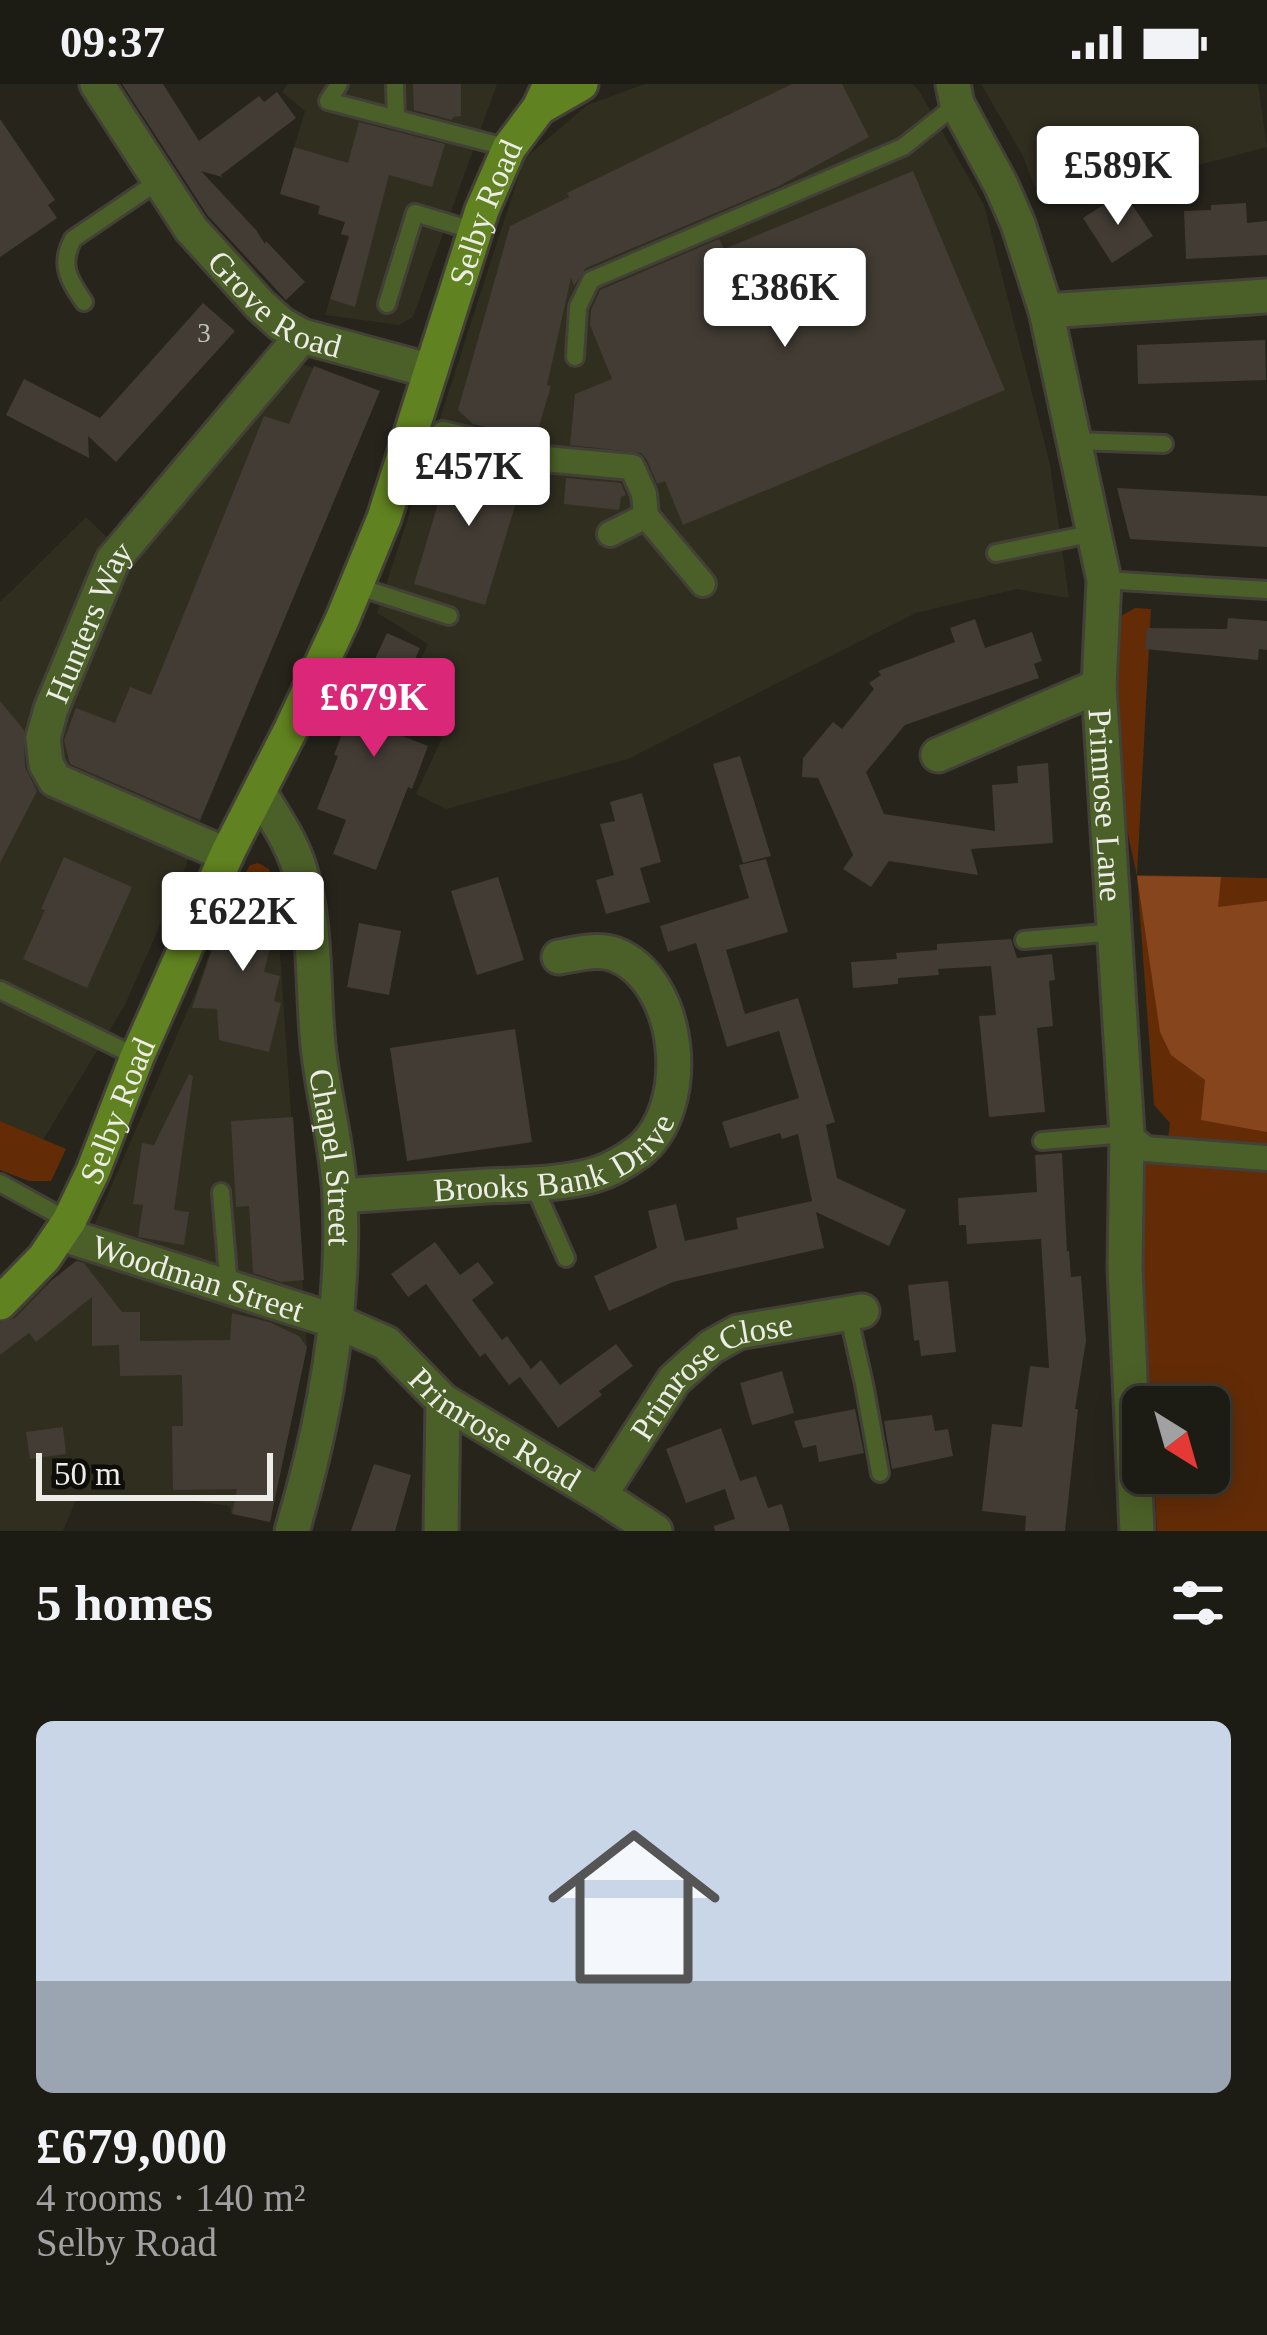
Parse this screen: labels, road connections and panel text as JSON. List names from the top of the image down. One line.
{"streets":{"main road":["Selby Road"],"street":["Grove Road","Hunters Way","Primrose Lane","Brooks Bank Drive","Chapel Street","Woodman Street","Primrose Close","Primrose Road"]},"crossings":[["Selby Road","Grove Road"],["Selby Road","Hunters Way"],["Selby Road","Chapel Street"],["Selby Road","Woodman Street"],["Grove Road","Hunters Way"],["Brooks Bank Drive","Chapel Street"],["Chapel Street","Woodman Street"],["Chapel Street","Primrose Road"],["Woodman Street","Primrose Road"],["Primrose Close","Primrose Road"]],"house_numbers":["3"],"scale_bar":"50 m","north":"bottom right","page":{"status":"09:37","price":["£589K","£386K","£457K","£679K","£622K"],"scale":"50 m","heading":"5 homes","list":[{"name":"£679,000","note":"4 rooms · 140 m² · Selby Road"}]}}
